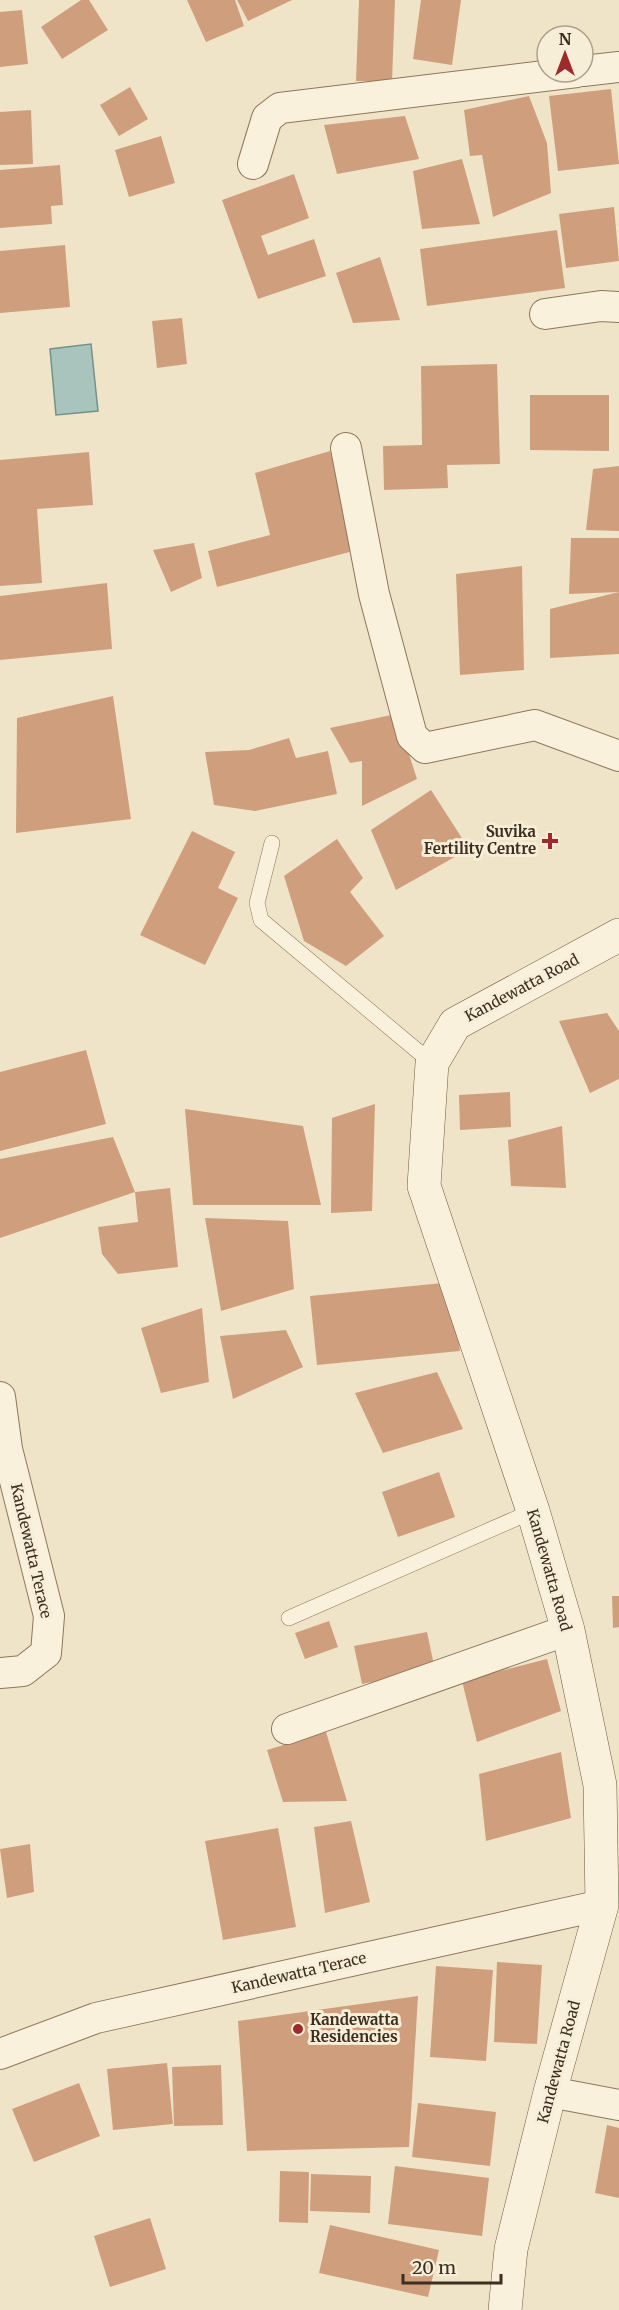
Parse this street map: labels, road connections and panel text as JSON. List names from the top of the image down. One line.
{"streets":{"street":["Kandewatta Road","Kandewatta Terace"]},"crossings":[["Kandewatta Road","Kandewatta Terace"]],"places":{"health":["Suvika Fertility Centre"],"other":["Kandewatta Residencies"]},"scale_bar":"20 m","north":"top"}
